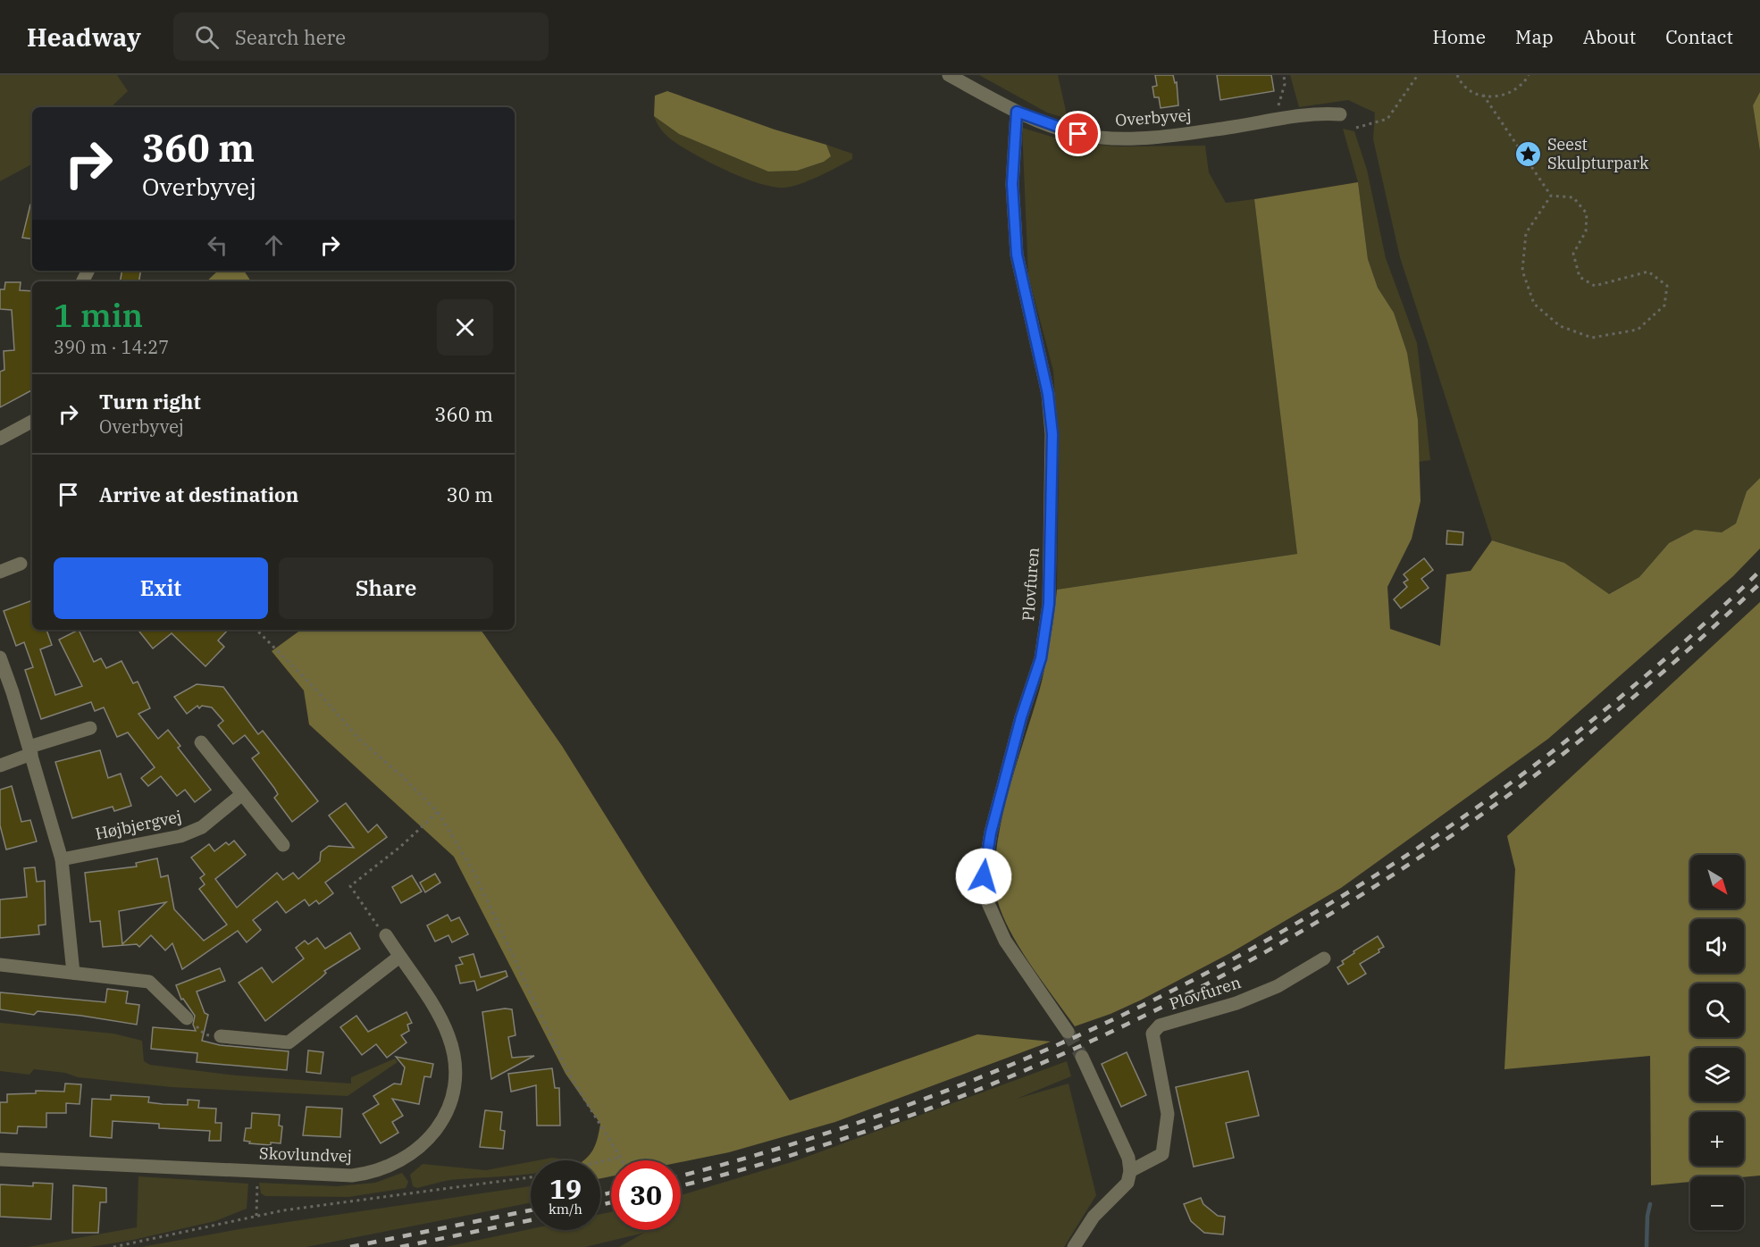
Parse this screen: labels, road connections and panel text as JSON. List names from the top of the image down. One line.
{"streets":{"street":["Overbyvej","Plovfuren","Højbjergvej","Skovlundvej"]},"crossings":[["Overbyvej","Plovfuren"]],"places":{"place":["Seest Skulpturpark"]},"north":"bottom right","page":{"header":"Headway","search":"Search here","nav":["Home","Map","About","Contact"],"turn":["360 m","Overbyvej"],"heading":["1 min","390 m · 14:27"],"list":[{"name":"Turn right","note":"Overbyvej","value":"360 m"},{"name":"Arrive at destination","value":"30 m"}],"buttons":["Exit","Share"],"map_buttons":["+","−"],"speed":"19 km/h","limit":"30"}}
